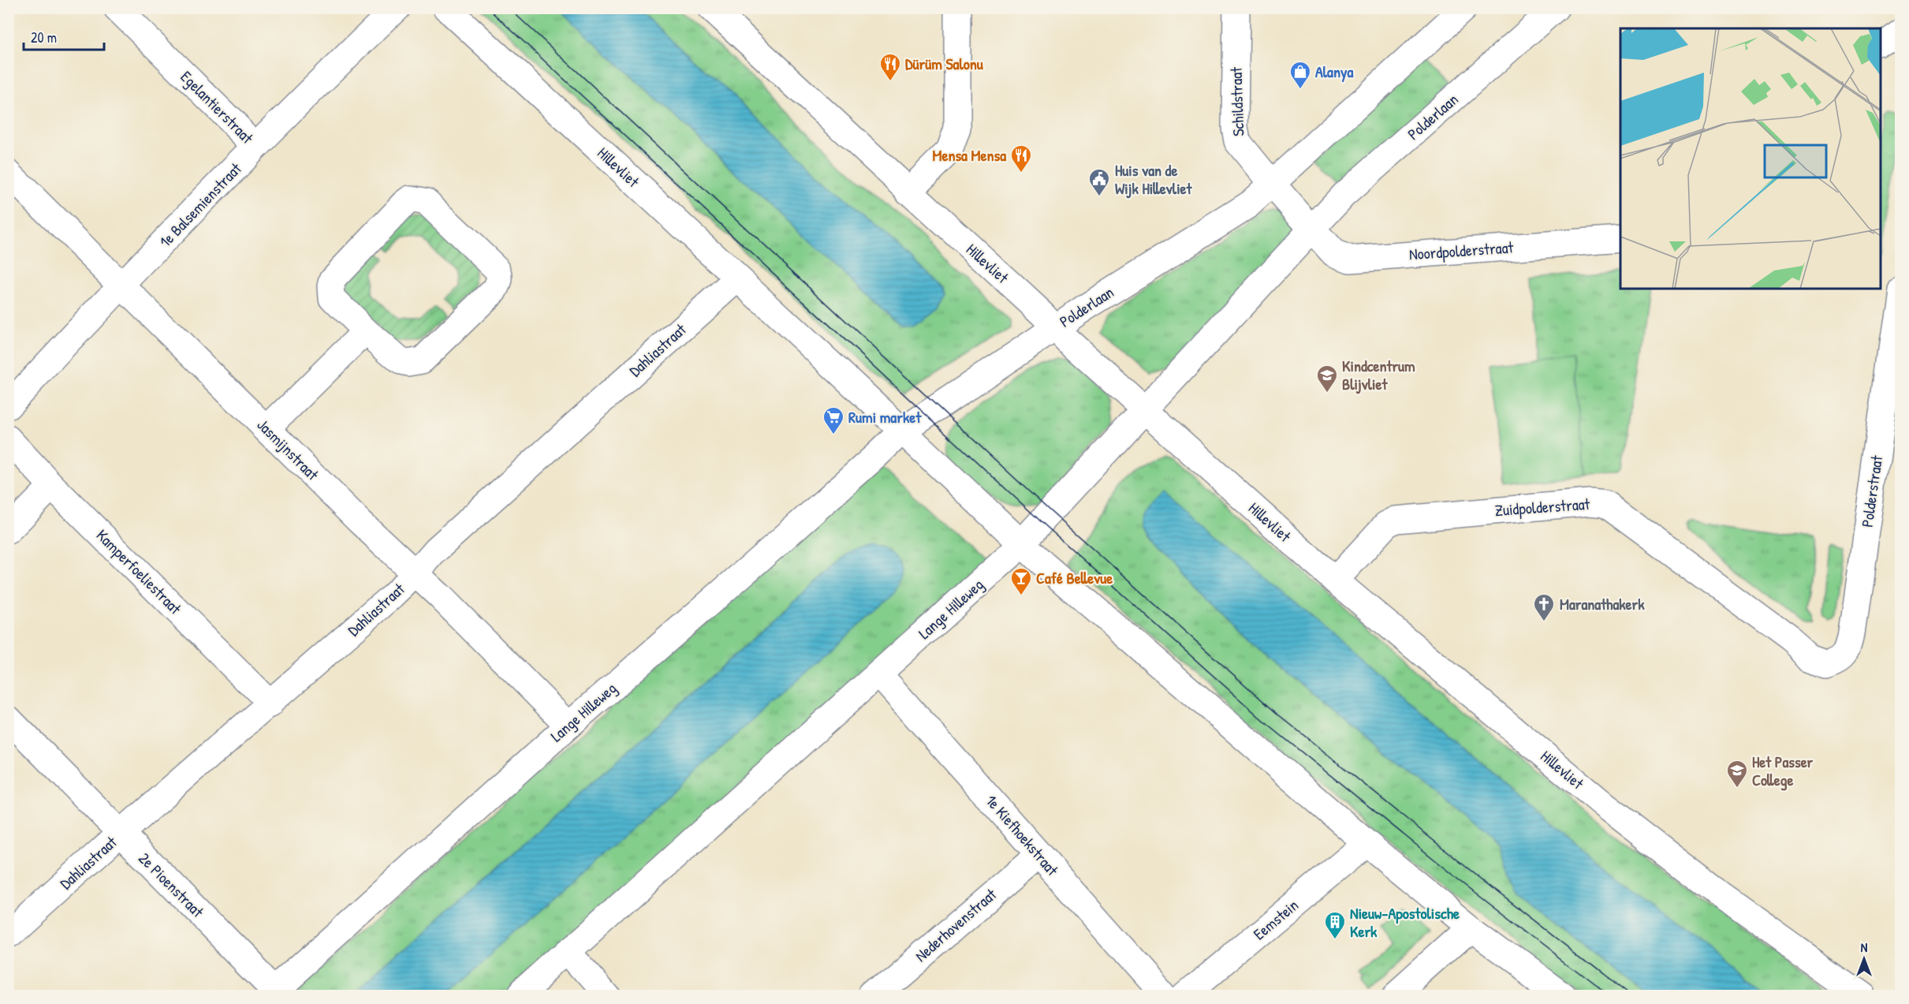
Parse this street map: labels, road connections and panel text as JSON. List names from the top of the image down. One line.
{"streets":{"street":["Schildstraat","Egelantierstraat","Polderlaan","Hillevliet","1e Balsemienstraat","Noordpolderstraat","Dahliastraat","Jasmijnstraat","Polderstraat","Zuidpolderstraat","Kamperfoeliestraat","Lange Hilleweg","1e Kiefhoekstraat","2e Pioenstraat","Eemstein","Nederhovenstraat"]},"crossings":[["Schildstraat","Polderlaan"],["Egelantierstraat","1e Balsemienstraat"],["Polderlaan","Hillevliet"],["Polderlaan","Noordpolderstraat"],["Polderlaan","Lange Hilleweg"],["Hillevliet","Dahliastraat"],["Hillevliet","Zuidpolderstraat"],["Hillevliet","Lange Hilleweg"],["Hillevliet","Eemstein"],["1e Balsemienstraat","Jasmijnstraat"],["Dahliastraat","Jasmijnstraat"],["Dahliastraat","Kamperfoeliestraat"],["Dahliastraat","2e Pioenstraat"],["Jasmijnstraat","Lange Hilleweg"],["Polderstraat","Zuidpolderstraat"],["Lange Hilleweg","1e Kiefhoekstraat"],["Lange Hilleweg","2e Pioenstraat"],["1e Kiefhoekstraat","Nederhovenstraat"]],"places":{"restaurant":["Dürüm Salonu","Mensa Mensa"],"shop":["Alanya"],"public building":["Huis van de Wijk Hillevliet"],"school or university":["Kindcentrum Blijvliet","Het Passer College"],"supermarket":["Rumi market"],"bar":["Café Bellevue"],"church":["Maranathakerk"],"building":["Nieuw-Apostolische Kerk"]},"scale_bar":"20 m","north":"top"}
